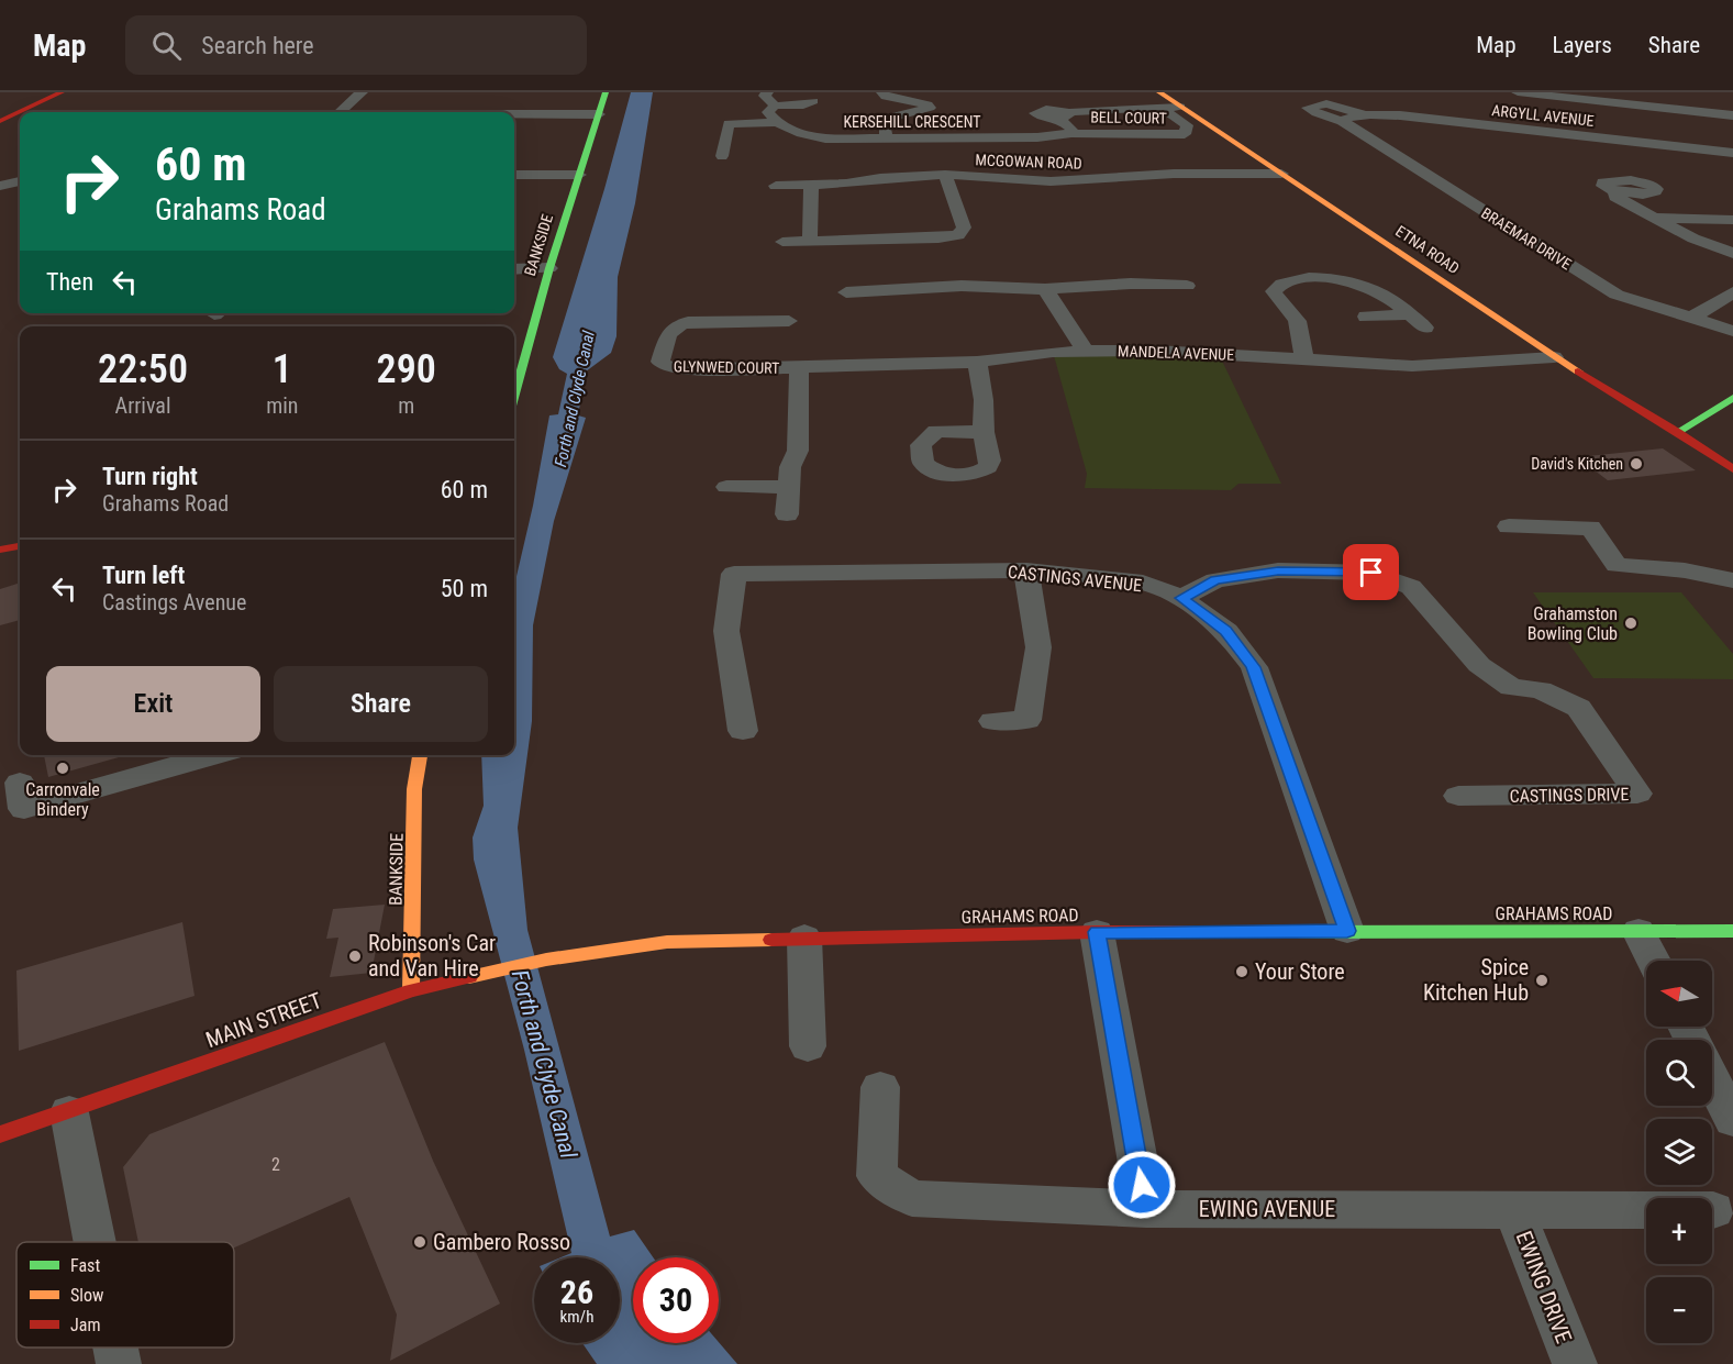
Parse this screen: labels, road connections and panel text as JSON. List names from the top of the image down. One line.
{"streets":{"street":["ARGYLL AVENUE","BELL COURT","KERSEHILL CRESCENT","MCGOWAN ROAD","BRAEMAR DRIVE","BANKSIDE","ETNA ROAD","MANDELA AVENUE","GLYNWED COURT","CASTINGS AVENUE","CASTINGS DRIVE","GRAHAMS ROAD","MAIN STREET","EWING AVENUE","EWING DRIVE"]},"crossings":[["ARGYLL AVENUE","BRAEMAR DRIVE"],["BELL COURT","KERSEHILL CRESCENT"],["BELL COURT","ETNA ROAD"],["MCGOWAN ROAD","ETNA ROAD"],["BANKSIDE","MAIN STREET"],["ETNA ROAD","MANDELA AVENUE"],["MANDELA AVENUE","GLYNWED COURT"],["CASTINGS AVENUE","CASTINGS DRIVE"],["CASTINGS AVENUE","GRAHAMS ROAD"],["GRAHAMS ROAD","MAIN STREET"],["EWING AVENUE","EWING DRIVE"]],"water":["Forth and Clyde Canal"],"places":["David's Kitchen","Grahamston Bowling Club","Carronvale Bindery","Robinson's Car and Van Hire","Your Store","Spice Kitchen Hub","Gambero Rosso"],"house_numbers":["2"],"legend":["Fast","Slow","Jam"],"north":"left","page":{"header":"Map","search":"Search here","nav":["Map","Layers","Share"],"turn":["60 m","Grahams Road"],"then":"Then","eta":["22:50","Arrival","1","min","290","m"],"list":[{"name":"Turn right","note":"Grahams Road","value":"60 m"},{"name":"Turn left","note":"Castings Avenue","value":"50 m"}],"buttons":["Exit","Share"],"map_buttons":["+","−"],"speed":"26 km/h","limit":"30"}}
